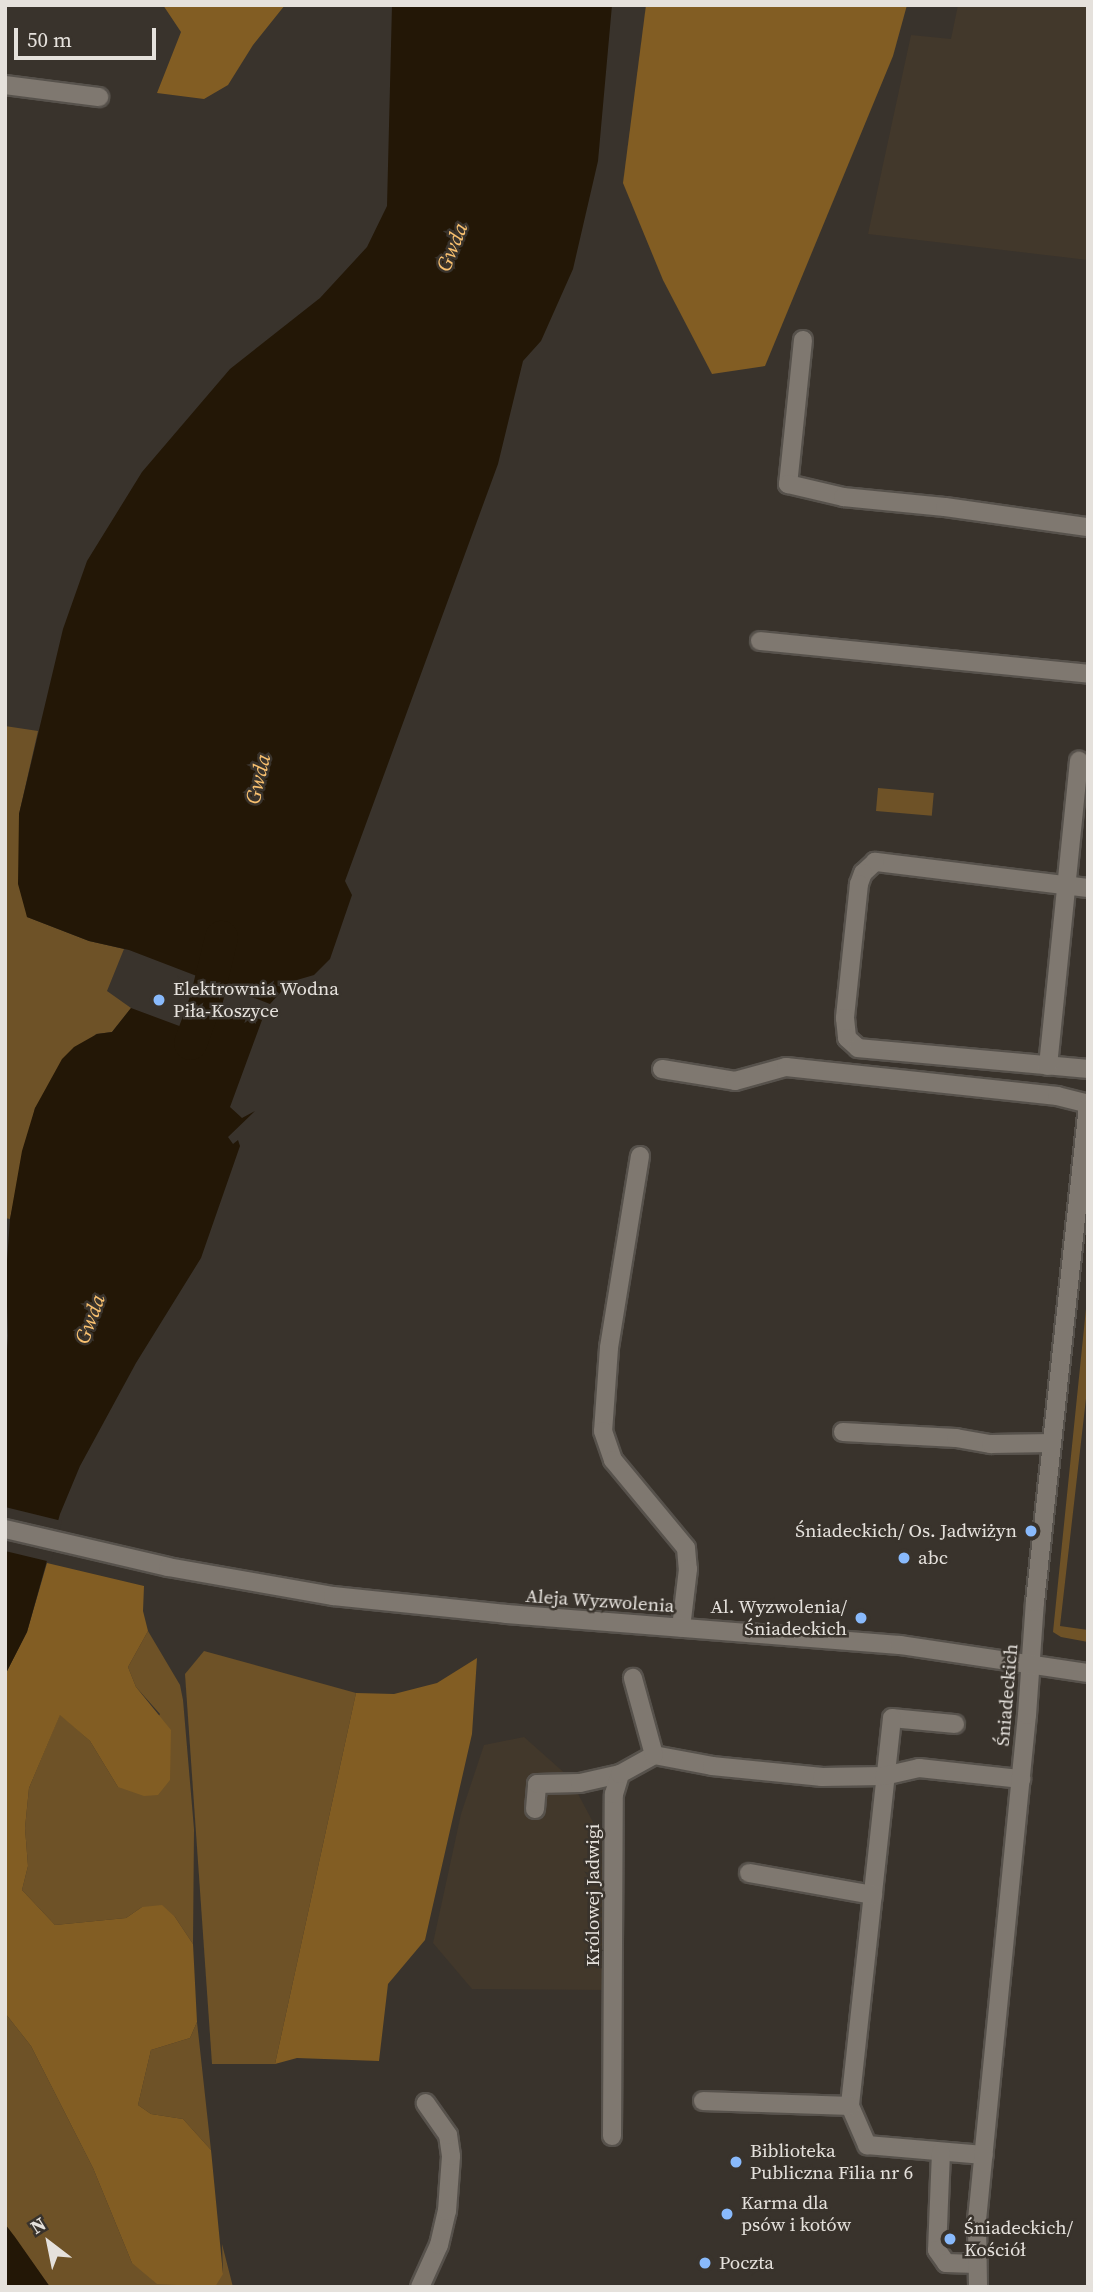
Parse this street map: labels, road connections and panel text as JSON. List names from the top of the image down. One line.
{"streets":{"street":["Aleja Wyzwolenia","Śniadeckich","Królowej Jadwigi"]},"crossings":[["Aleja Wyzwolenia","Śniadeckich"]],"water":["Gwda"],"places":["Elektrownia Wodna Piła-Koszyce","Śniadeckich/ Os. Jadwiżyn","abc","Al. Wyzwolenia/ Śniadeckich","Biblioteka Publiczna Filia nr 6","Karma dla psów i kotów","Śniadeckich/ Kościół","Poczta"],"scale_bar":"50 m","north":"top left"}
